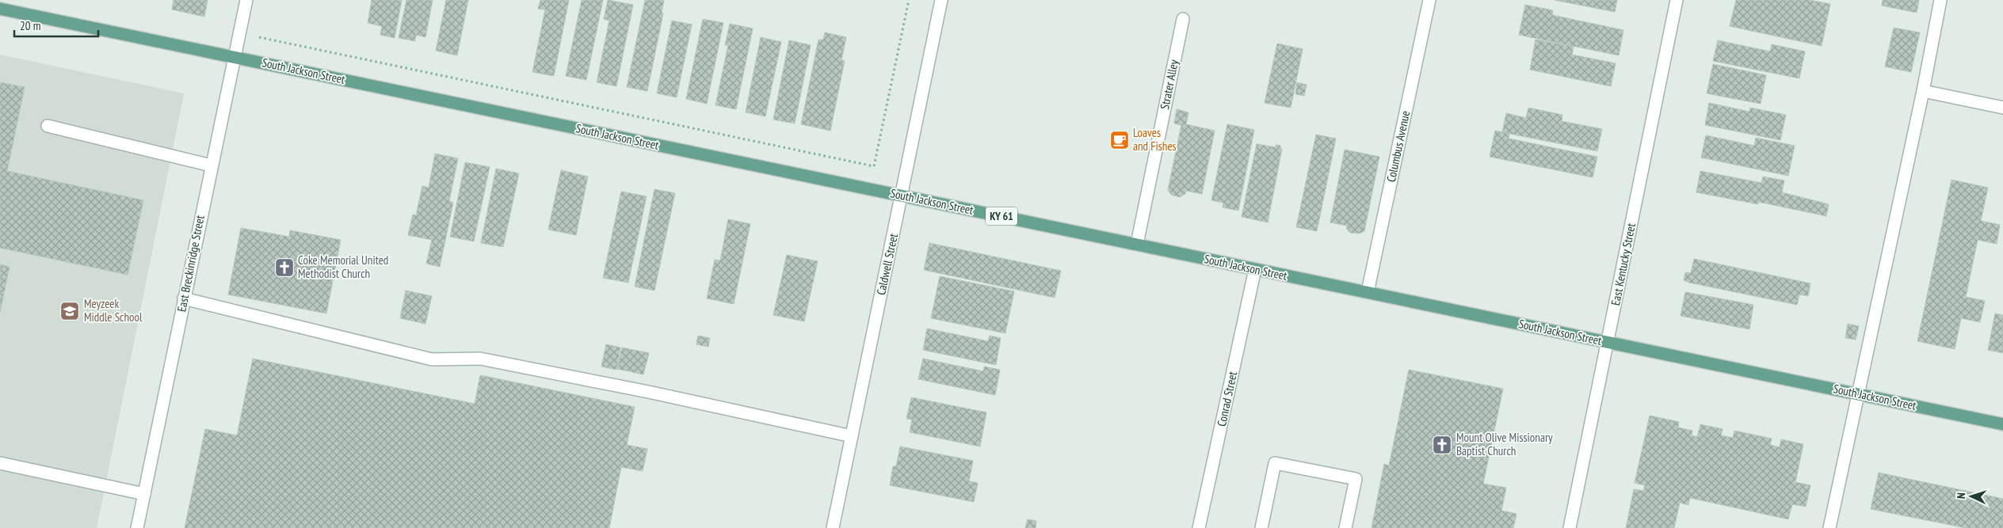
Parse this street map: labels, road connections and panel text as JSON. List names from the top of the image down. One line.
{"streets":{"main road":["South Jackson Street","KY 61"],"street":["Strater Alley","Columbus Avenue","East Breckinridge Street","Caldwell Street","East Kentucky Street","Conrad Street"]},"crossings":[["South Jackson Street","Strater Alley"],["South Jackson Street","Columbus Avenue"],["South Jackson Street","East Breckinridge Street"],["South Jackson Street","Caldwell Street"],["South Jackson Street","East Kentucky Street"],["South Jackson Street","Conrad Street"]],"places":{"cafe":["Loaves and Fishes"],"church":["Coke Memorial United Methodist Church","Mount Olive Missionary Baptist Church"],"school or university":["Meyzeek Middle School"]},"scale_bar":"20 m","north":"left"}
